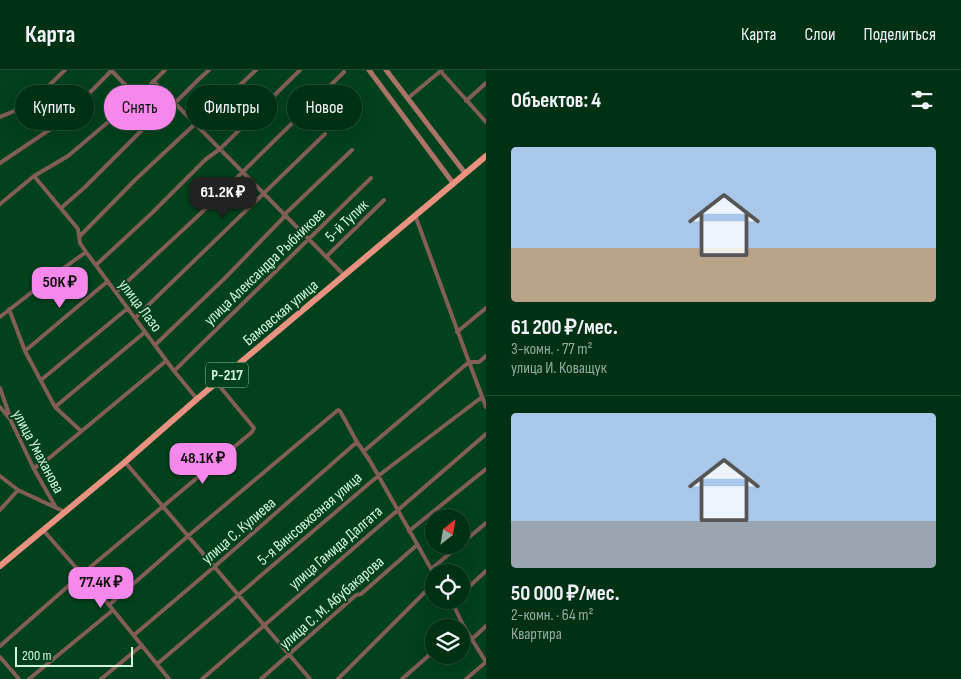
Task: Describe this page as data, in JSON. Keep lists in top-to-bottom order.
{
  "streets": {
    "highway": ["Бамовская улица", "Р-217"],
    "street": [
      "5-й Тупик",
      "улица Александра Рыбникова",
      "улица Лазо",
      "улица Умаханова",
      "5-я Винсовхозная улица",
      "улица С. Кулиева",
      "улица Гамида Далгата",
      "улица С. М. Абубакарова"
    ]
  },
  "crossings": [
    ["улица Александра Рыбникова", "улица Лазо"],
    ["улица Лазо", "Бамовская улица"]
  ],
  "scale_bar": "200 m",
  "north": "top right",
  "page": {
    "header": "Карта",
    "nav": ["Карта", "Слои", "Поделиться"],
    "heading": "Объектов: 4",
    "chip": [
      "Купить",
      "Снять",
      "Фильтры",
      "Новое"
    ],
    "list": [
      {
        "name": "61 200 ₽/мес.",
        "note": "3-комн. · 77 m² · улица И. Коващук"
      },
      {
        "name": "50 000 ₽/мес.",
        "note": "2-комн. · 64 m² · Квартира"
      }
    ],
    "price": [
      "61.2K ₽",
      "50K ₽",
      "48.1K ₽",
      "77.4K ₽"
    ],
    "scale": "200 m"
  }
}
